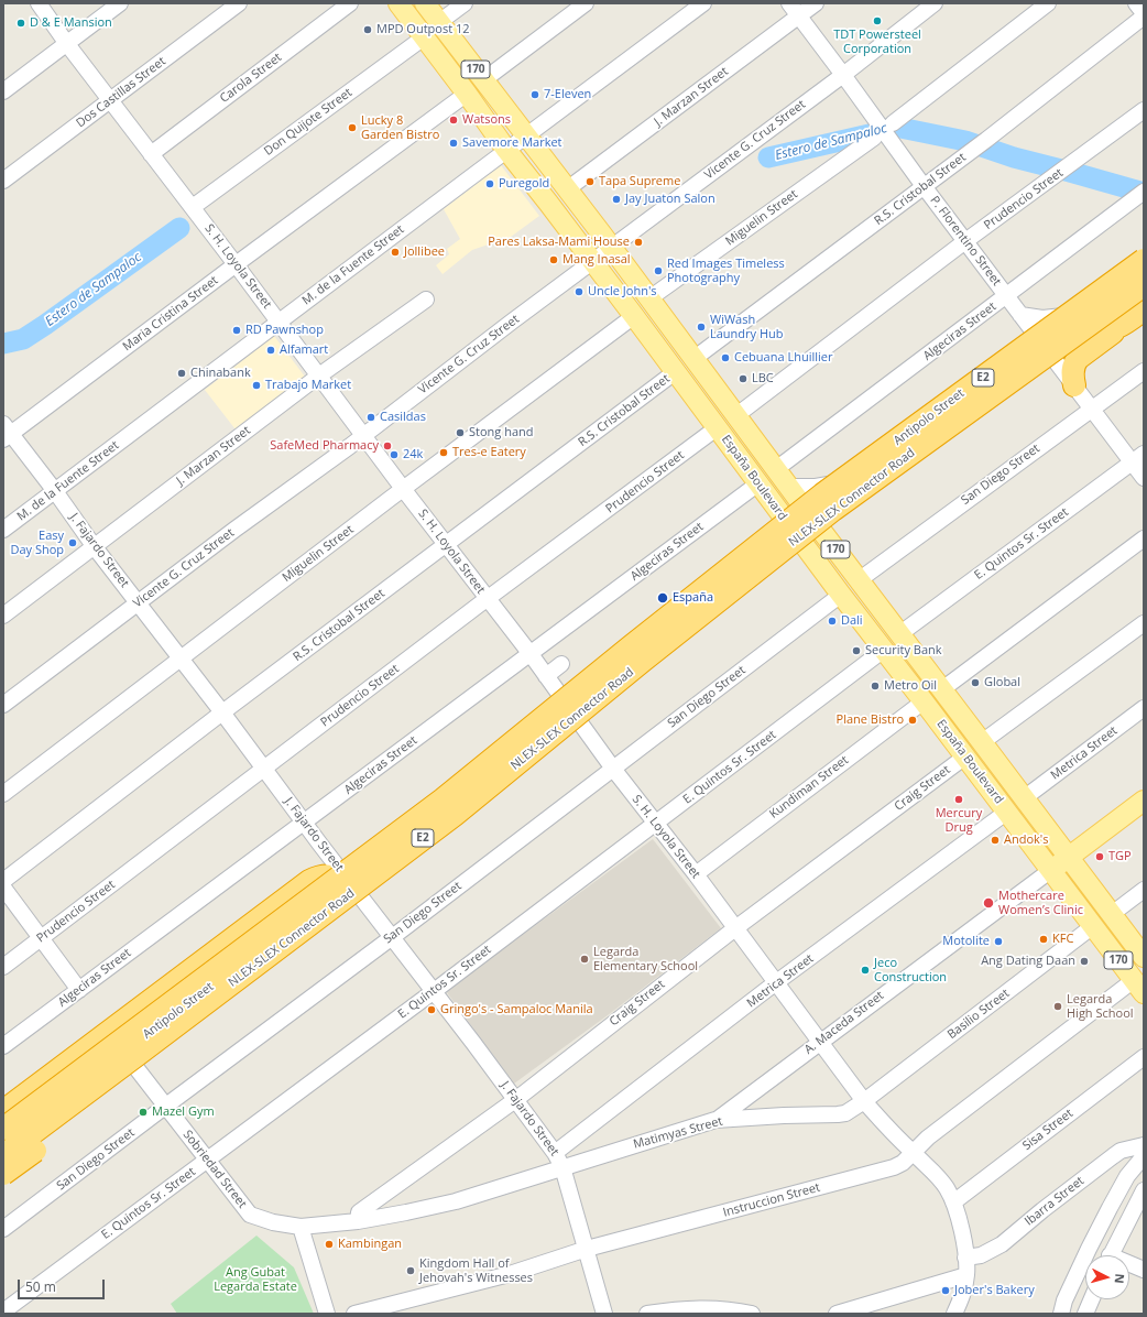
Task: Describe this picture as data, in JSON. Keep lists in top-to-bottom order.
{
  "streets": {
    "highway": ["E2", "NLEX-SLEX Connector Road"],
    "main road": ["170", "España Boulevard", "A. Maceda Street"],
    "street": [
      "Carola Street",
      "Dos Castillas Street",
      "J. Marzan Street",
      "Don Quijote Street",
      "Vicente G. Cruz Street",
      "R.S. Cristobal Street",
      "Prudencio Street",
      "Miguelin Street",
      "P. Florentino Street",
      "M. de la Fuente Street",
      "S. H. Loyola Street",
      "Maria Cristina Street",
      "Algeciras Street",
      "Antipolo Street",
      "San Diego Street",
      "E. Quintos Sr. Street",
      "J. Fajardo Street",
      "Metrica Street",
      "Kundiman Street",
      "Craig Street",
      "Basilio Street",
      "Sisa Street",
      "Matimyas Street",
      "Sobriedad Street",
      "Instruccion Street",
      "Ibarra Street"
    ]
  },
  "crossings": [
    ["Carola Street", "S. H. Loyola Street"],
    ["Dos Castillas Street", "S. H. Loyola Street"],
    ["J. Marzan Street", "P. Florentino Street"],
    ["J. Marzan Street", "S. H. Loyola Street"],
    ["J. Marzan Street", "España Boulevard"],
    ["J. Marzan Street", "J. Fajardo Street"],
    ["Don Quijote Street", "S. H. Loyola Street"],
    ["Don Quijote Street", "España Boulevard"],
    ["Vicente G. Cruz Street", "P. Florentino Street"],
    ["Vicente G. Cruz Street", "S. H. Loyola Street"],
    ["Vicente G. Cruz Street", "España Boulevard"],
    ["Vicente G. Cruz Street", "J. Fajardo Street"],
    ["R.S. Cristobal Street", "P. Florentino Street"],
    ["R.S. Cristobal Street", "S. H. Loyola Street"],
    ["R.S. Cristobal Street", "España Boulevard"],
    ["R.S. Cristobal Street", "J. Fajardo Street"],
    ["Prudencio Street", "P. Florentino Street"],
    ["Prudencio Street", "S. H. Loyola Street"],
    ["Prudencio Street", "España Boulevard"],
    ["Prudencio Street", "J. Fajardo Street"],
    ["Miguelin Street", "S. H. Loyola Street"],
    ["Miguelin Street", "España Boulevard"],
    ["Miguelin Street", "J. Fajardo Street"],
    ["P. Florentino Street", "Algeciras Street"],
    ["P. Florentino Street", "Antipolo Street"],
    ["P. Florentino Street", "San Diego Street"],
    ["P. Florentino Street", "E. Quintos Sr. Street"],
    ["M. de la Fuente Street", "S. H. Loyola Street"],
    ["M. de la Fuente Street", "España Boulevard"],
    ["M. de la Fuente Street", "J. Fajardo Street"],
    ["S. H. Loyola Street", "Maria Cristina Street"],
    ["S. H. Loyola Street", "Algeciras Street"],
    ["S. H. Loyola Street", "Antipolo Street"],
    ["S. H. Loyola Street", "San Diego Street"],
    ["S. H. Loyola Street", "E. Quintos Sr. Street"],
    ["S. H. Loyola Street", "Metrica Street"],
    ["S. H. Loyola Street", "Kundiman Street"],
    ["S. H. Loyola Street", "Craig Street"],
    ["S. H. Loyola Street", "Basilio Street"],
    ["S. H. Loyola Street", "A. Maceda Street"],
    ["S. H. Loyola Street", "Matimyas Street"],
    ["Maria Cristina Street", "España Boulevard"],
    ["Maria Cristina Street", "J. Fajardo Street"],
    ["Algeciras Street", "España Boulevard"],
    ["Algeciras Street", "J. Fajardo Street"],
    ["Antipolo Street", "España Boulevard"],
    ["Antipolo Street", "J. Fajardo Street"],
    ["Antipolo Street", "Sobriedad Street"],
    ["San Diego Street", "España Boulevard"],
    ["San Diego Street", "J. Fajardo Street"],
    ["San Diego Street", "Sobriedad Street"],
    ["España Boulevard", "E. Quintos Sr. Street"],
    ["España Boulevard", "Metrica Street"],
    ["España Boulevard", "Kundiman Street"],
    ["España Boulevard", "Craig Street"],
    ["España Boulevard", "Basilio Street"],
    ["España Boulevard", "A. Maceda Street"],
    ["España Boulevard", "Instruccion Street"],
    ["E. Quintos Sr. Street", "J. Fajardo Street"],
    ["E. Quintos Sr. Street", "Sobriedad Street"],
    ["J. Fajardo Street", "Metrica Street"],
    ["J. Fajardo Street", "Craig Street"],
    ["J. Fajardo Street", "Matimyas Street"],
    ["J. Fajardo Street", "Instruccion Street"],
    ["Metrica Street", "Matimyas Street"],
    ["Craig Street", "Matimyas Street"],
    ["Basilio Street", "Matimyas Street"],
    ["A. Maceda Street", "Matimyas Street"],
    ["Matimyas Street", "Sobriedad Street"]
  ],
  "water": ["Estero de Sampaloc"],
  "parks": ["Ang Gubat Legarda Estate"],
  "places": [
    "TDT Powersteel Corporation",
    "D & E Mansion",
    "MPD Outpost 12",
    "7-Eleven",
    "Watsons",
    "Lucky 8 Garden Bistro",
    "Savemore Market",
    "Tapa Supreme",
    "Puregold",
    "Jay Juaton Salon",
    "Pares Laksa-Mami House",
    "Jollibee",
    "Mang Inasal",
    "Red Images Timeless Photography",
    "Uncle John's",
    "WiWash Laundry Hub",
    "RD Pawnshop",
    "Alfamart",
    "Cebuana Lhuillier",
    "Chinabank",
    "LBC",
    "Trabajo Market",
    "Casildas",
    "Stong hand",
    "SafeMed Pharmacy",
    "Tres-e Eatery",
    "24k",
    "Easy Day Shop",
    "España",
    "Dali",
    "Security Bank",
    "Global",
    "Metro Oil",
    "Plane Bistro",
    "Mercury Drug",
    "Andok's",
    "TGP",
    "Mothercare Women’s Clinic",
    "KFC",
    "Motolite",
    "Legarda Elementary School",
    "Ang Dating Daan",
    "Jeco Construction",
    "Legarda High School",
    "Gringo's - Sampaloc Manila",
    "Mazel Gym",
    "Kambingan",
    "Kingdom Hall of Jehovah's Witnesses",
    "Jober's Bakery"
  ],
  "scale_bar": "50 m",
  "north": "right"
}
